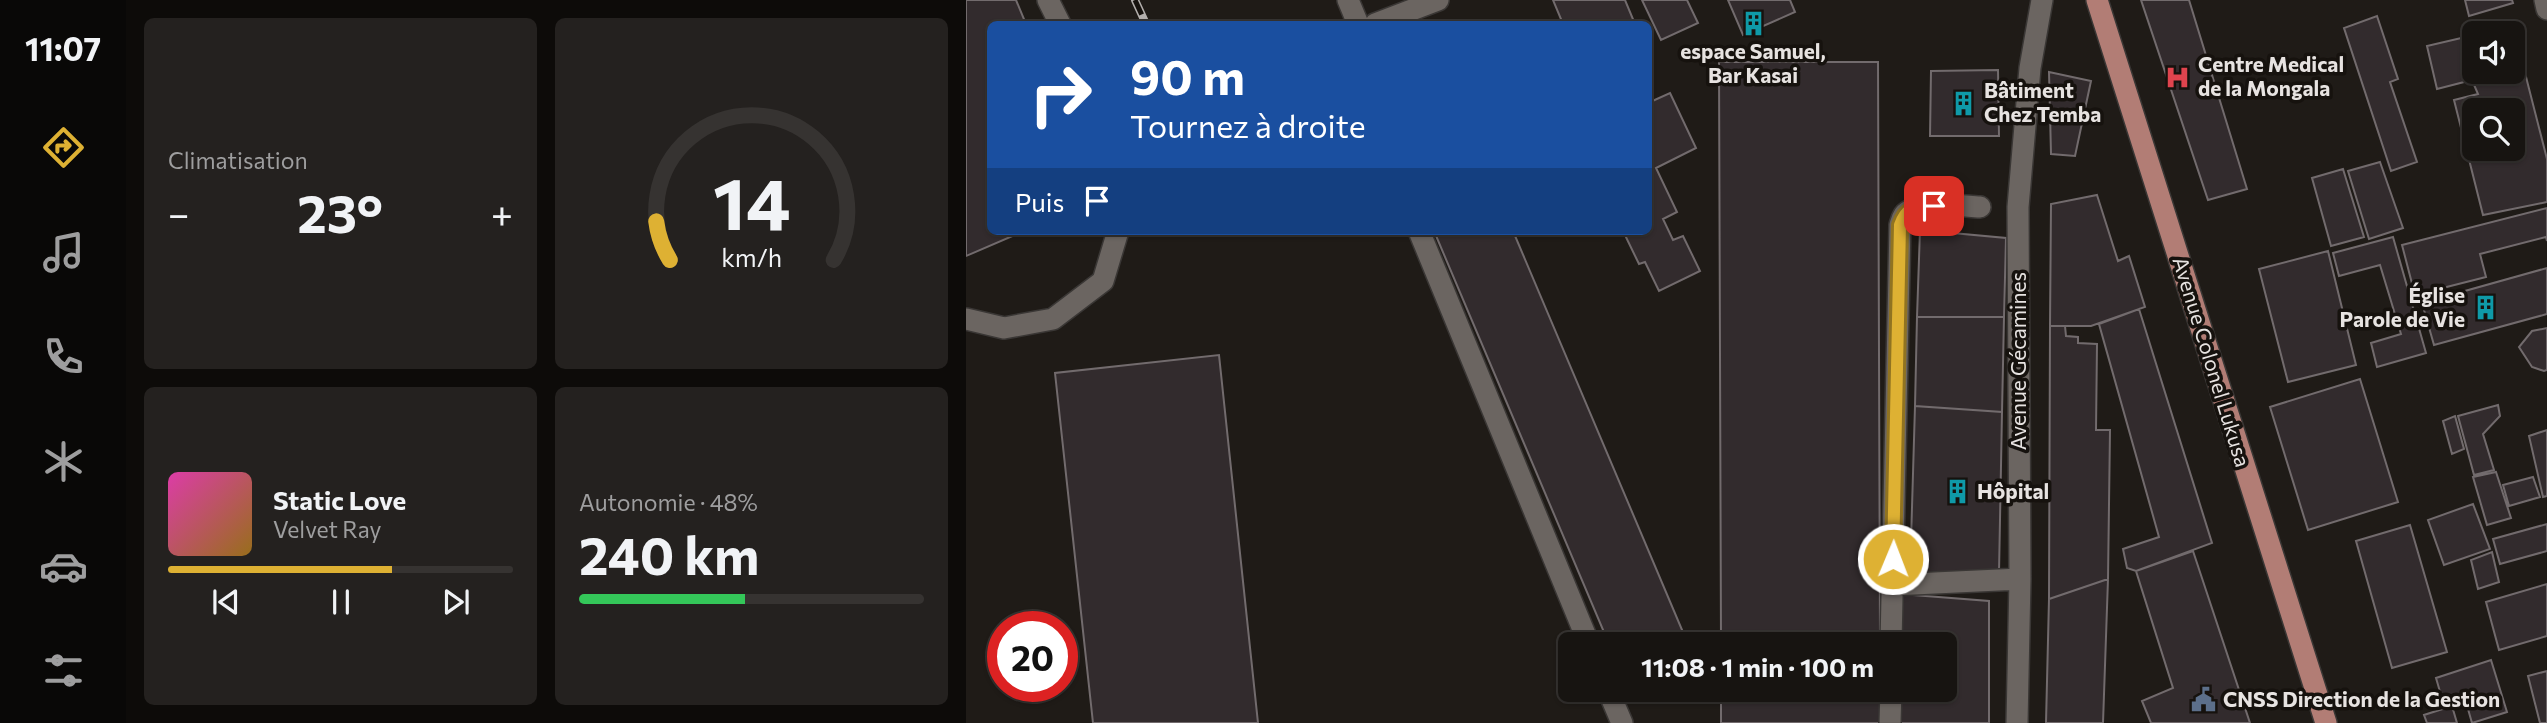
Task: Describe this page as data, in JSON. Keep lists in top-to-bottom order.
{
  "streets": {
    "main road": ["Avenue Colonel Lukusa"],
    "street": ["Avenue Gécamines"]
  },
  "places": {
    "building": [
      "espace Samuel, Bar Kasai",
      "Bâtiment Chez Temba",
      "Église Parole de Vie",
      "Hôpital"
    ],
    "hospital": ["Centre Medical de la Mongala"],
    "public building": ["CNSS Direction de la Gestion"]
  },
  "page": {
    "tabs": "11:07",
    "tile": [
      "Climatisation",
      ["Autonomie · 48%", "240 km"]
    ],
    "turn": ["90 m", "Tournez à droite"],
    "then": "Puis",
    "heat": ["−", "23°", "+"],
    "song": ["Static Love", "Velvet Ray"],
    "limit": "20",
    "trip": "11:08 · 1 min · 100 m",
    "gauge": ["14", "km/h"]
  }
}
